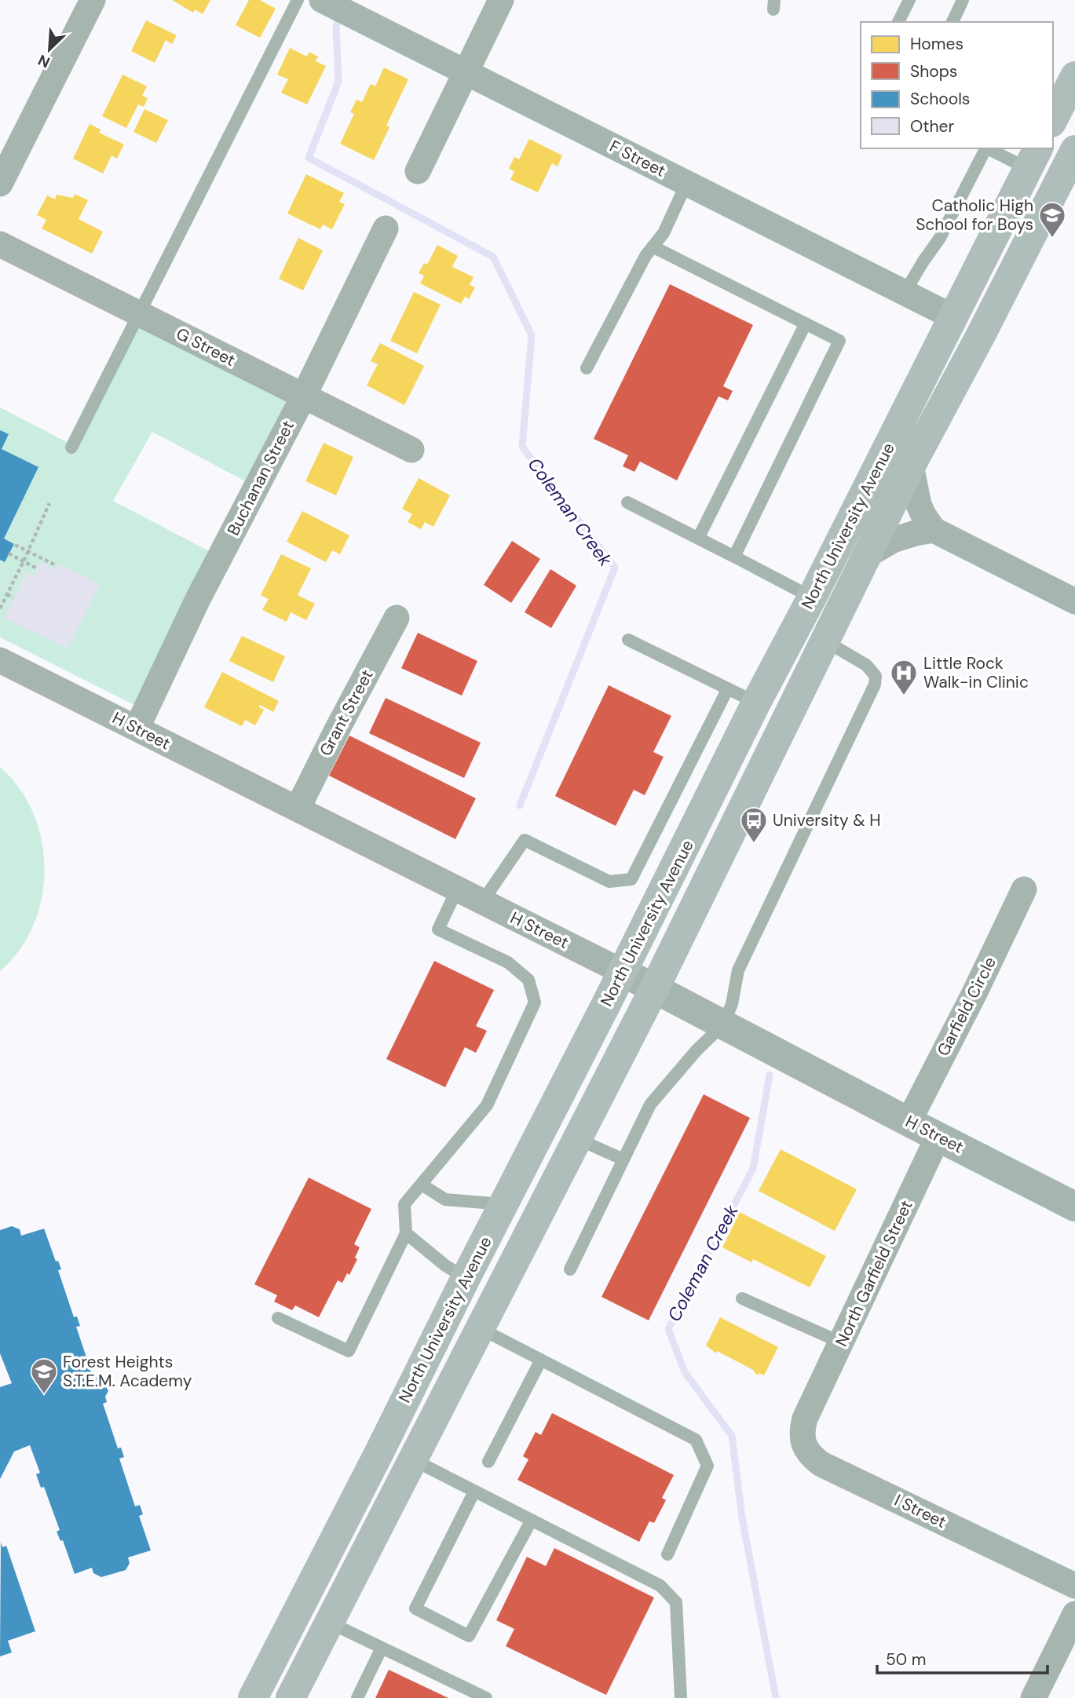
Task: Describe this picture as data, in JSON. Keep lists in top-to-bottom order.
{
  "streets": {
    "main road": ["North University Avenue"],
    "street": [
      "F Street",
      "G Street",
      "Buchanan Street",
      "Grant Street",
      "H Street",
      "Garfield Circle",
      "North Garfield Street",
      "I Street"
    ]
  },
  "crossings": [
    ["F Street", "North University Avenue"],
    ["G Street", "Buchanan Street"],
    ["Buchanan Street", "H Street"],
    ["North University Avenue", "H Street"],
    ["Grant Street", "H Street"],
    ["H Street", "Garfield Circle"],
    ["H Street", "North Garfield Street"],
    ["North Garfield Street", "I Street"]
  ],
  "water": ["Coleman Creek"],
  "places": {
    "school or university": ["Catholic High School for Boys", "Forest Heights S.T.E.M. Academy"],
    "hospital": ["Little Rock Walk-in Clinic"],
    "bus stop": ["University & H"]
  },
  "legend": [
    "Homes",
    "Shops",
    "Schools",
    "Other"
  ],
  "scale_bar": "50 m",
  "north": "bottom left"
}
